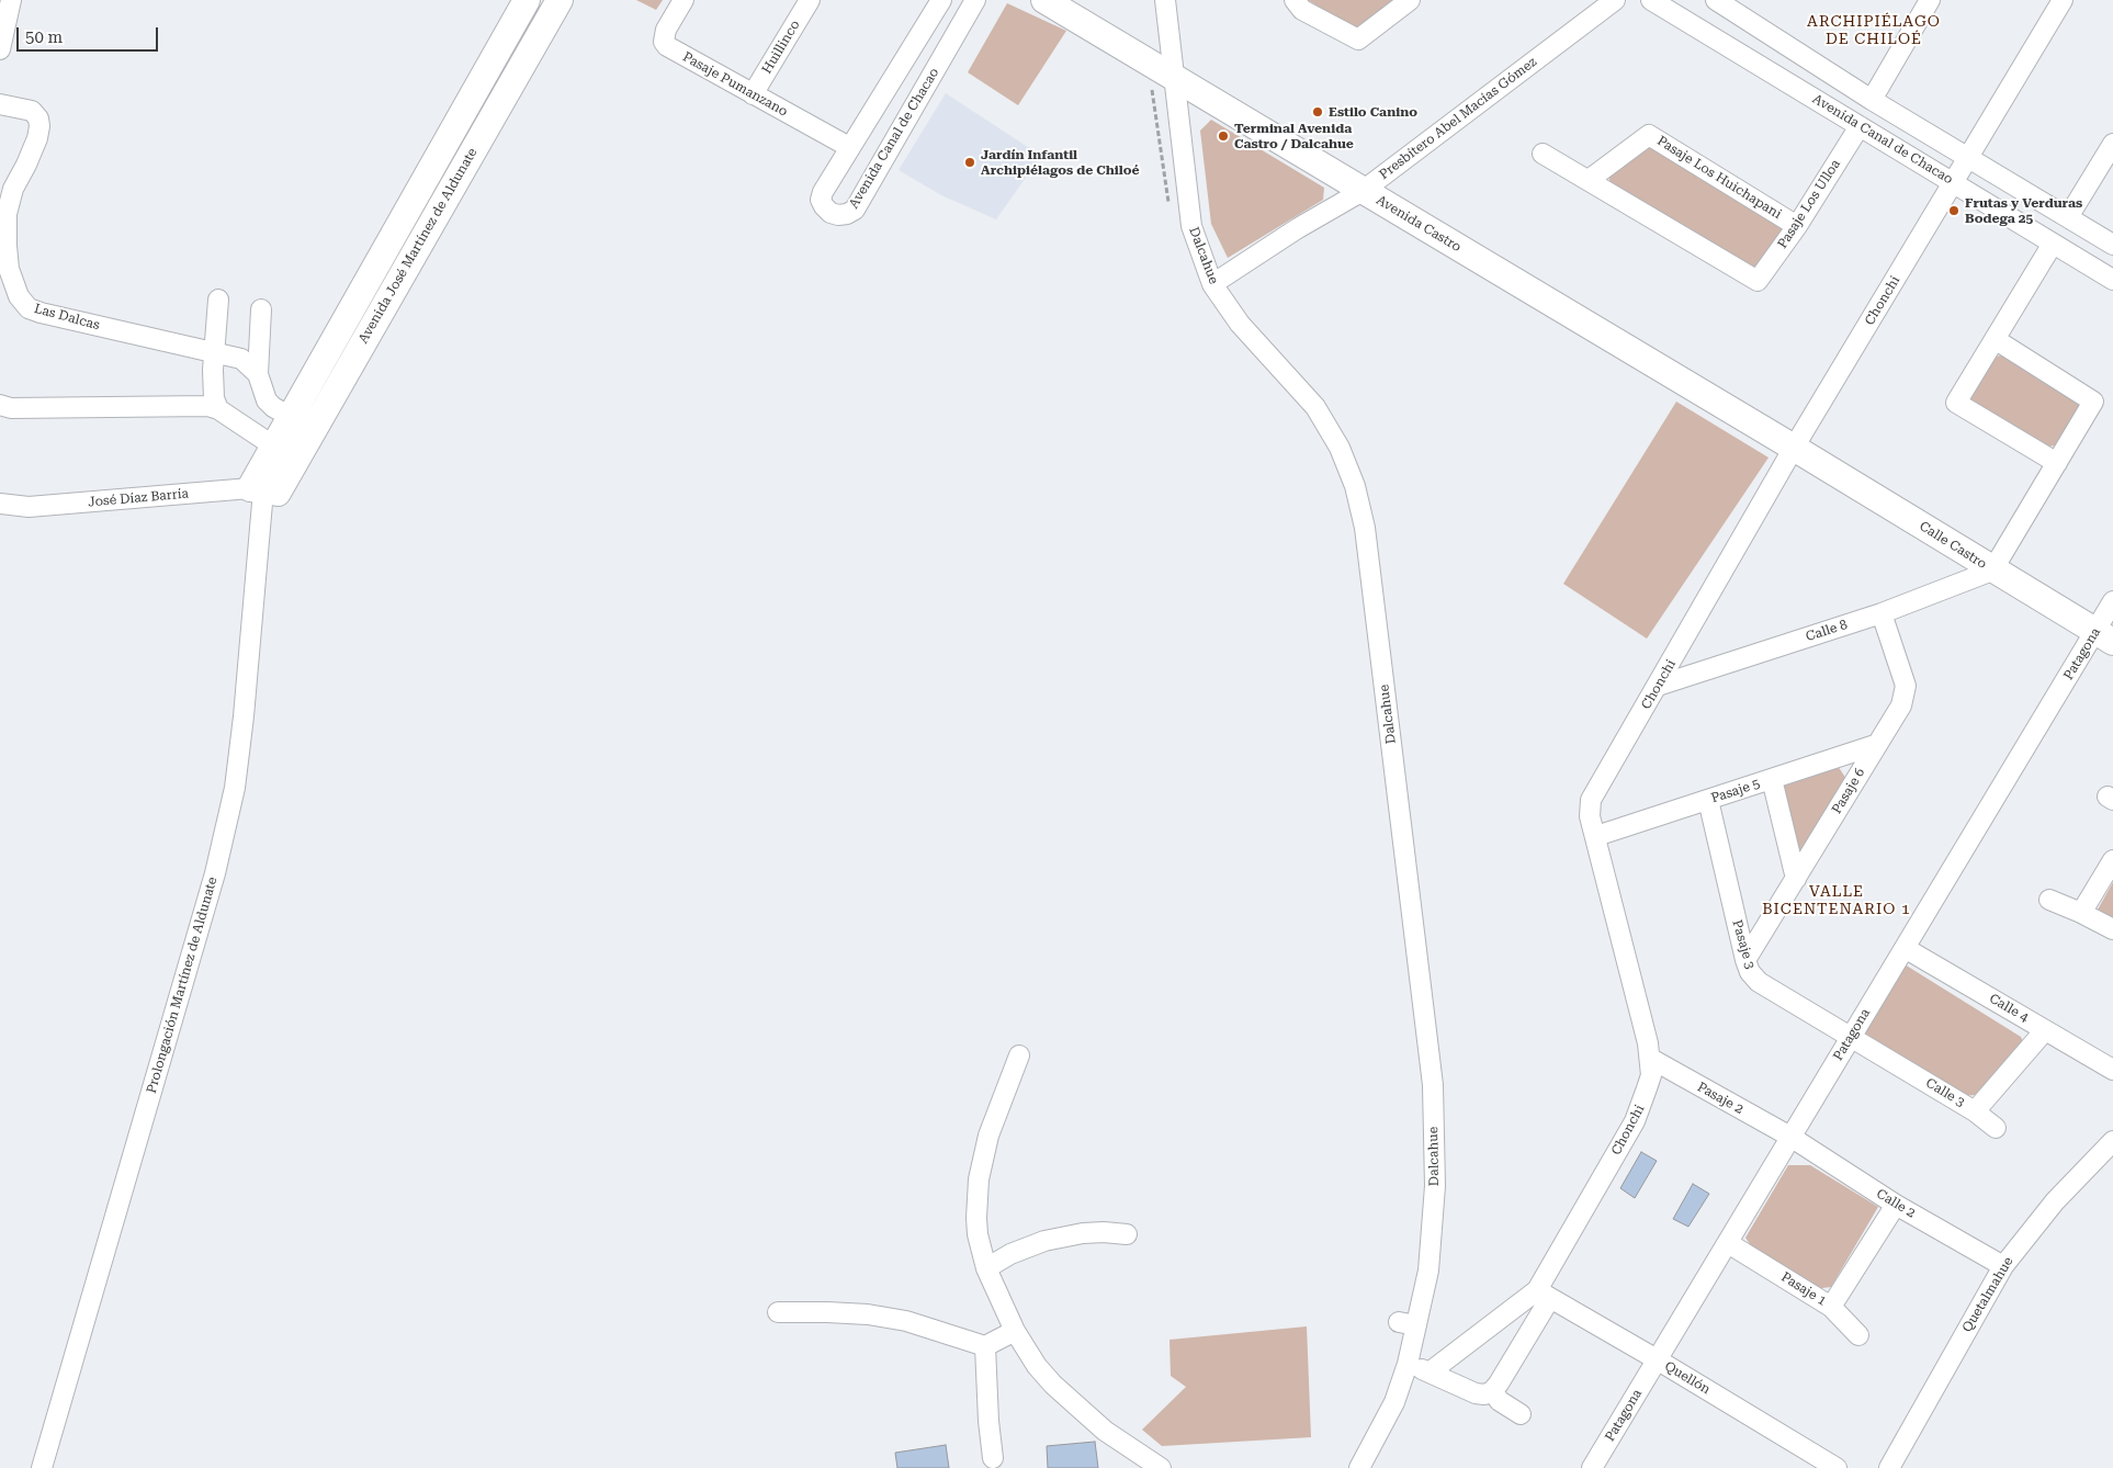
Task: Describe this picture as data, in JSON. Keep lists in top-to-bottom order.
{
  "streets": {
    "street": [
      "Huillinco",
      "Pasaje Pumanzano",
      "Presbítero Abel Macías Gómez",
      "Avenida Canal de Chacao",
      "Pasaje Los Huichapani",
      "Pasaje Los Ulloa",
      "Avenida Castro",
      "Avenida José Martínez de Aldunate",
      "Dalcahue",
      "Chonchi",
      "Las Dalcas",
      "José Díaz Barría",
      "Calle Castro",
      "Calle 8",
      "Patagona",
      "Pasaje 5",
      "Pasaje 6",
      "Pasaje 3",
      "Prolongación Martínez de Aldunate",
      "Calle 4",
      "Calle 3",
      "Pasaje 2",
      "Calle 2",
      "Pasaje 1",
      "Quetalmahue",
      "Quellón"
    ]
  },
  "crossings": [
    ["Huillinco", "Pasaje Pumanzano"],
    ["Pasaje Pumanzano", "Avenida Canal de Chacao"],
    ["Presbítero Abel Macías Gómez", "Avenida Castro"],
    ["Presbítero Abel Macías Gómez", "Dalcahue"],
    ["Avenida Canal de Chacao", "Pasaje Los Ulloa"],
    ["Avenida Canal de Chacao", "Chonchi"],
    ["Pasaje Los Huichapani", "Pasaje Los Ulloa"],
    ["Avenida Castro", "Dalcahue"],
    ["Avenida Castro", "Chonchi"],
    ["Avenida Castro", "Calle Castro"],
    ["Avenida José Martínez de Aldunate", "José Díaz Barría"],
    ["Avenida José Martínez de Aldunate", "Prolongación Martínez de Aldunate"],
    ["Chonchi", "Calle Castro"],
    ["Chonchi", "Calle 8"],
    ["Chonchi", "Pasaje 5"],
    ["Chonchi", "Pasaje 2"],
    ["Chonchi", "Quellón"],
    ["José Díaz Barría", "Prolongación Martínez de Aldunate"],
    ["Calle Castro", "Calle 8"],
    ["Calle Castro", "Patagona"],
    ["Calle 8", "Pasaje 6"],
    ["Patagona", "Pasaje 3"],
    ["Patagona", "Calle 4"],
    ["Patagona", "Calle 3"],
    ["Patagona", "Pasaje 2"],
    ["Patagona", "Calle 2"],
    ["Patagona", "Pasaje 1"],
    ["Patagona", "Quellón"],
    ["Pasaje 5", "Pasaje 6"],
    ["Pasaje 5", "Pasaje 3"],
    ["Pasaje 6", "Pasaje 3"],
    ["Pasaje 3", "Calle 3"],
    ["Calle 4", "Calle 3"],
    ["Pasaje 2", "Calle 2"],
    ["Calle 2", "Pasaje 1"],
    ["Calle 2", "Quetalmahue"]
  ],
  "districts": ["ARCHIPIÉLAGO DE CHILOÉ", "VALLE BICENTENARIO 1"],
  "places": [
    "Estilo Canino",
    "Terminal Avenida Castro / Dalcahue",
    "Jardín Infantil Archipiélagos de Chiloé",
    "Frutas y Verduras Bodega 25"
  ],
  "scale_bar": "50 m"
}
